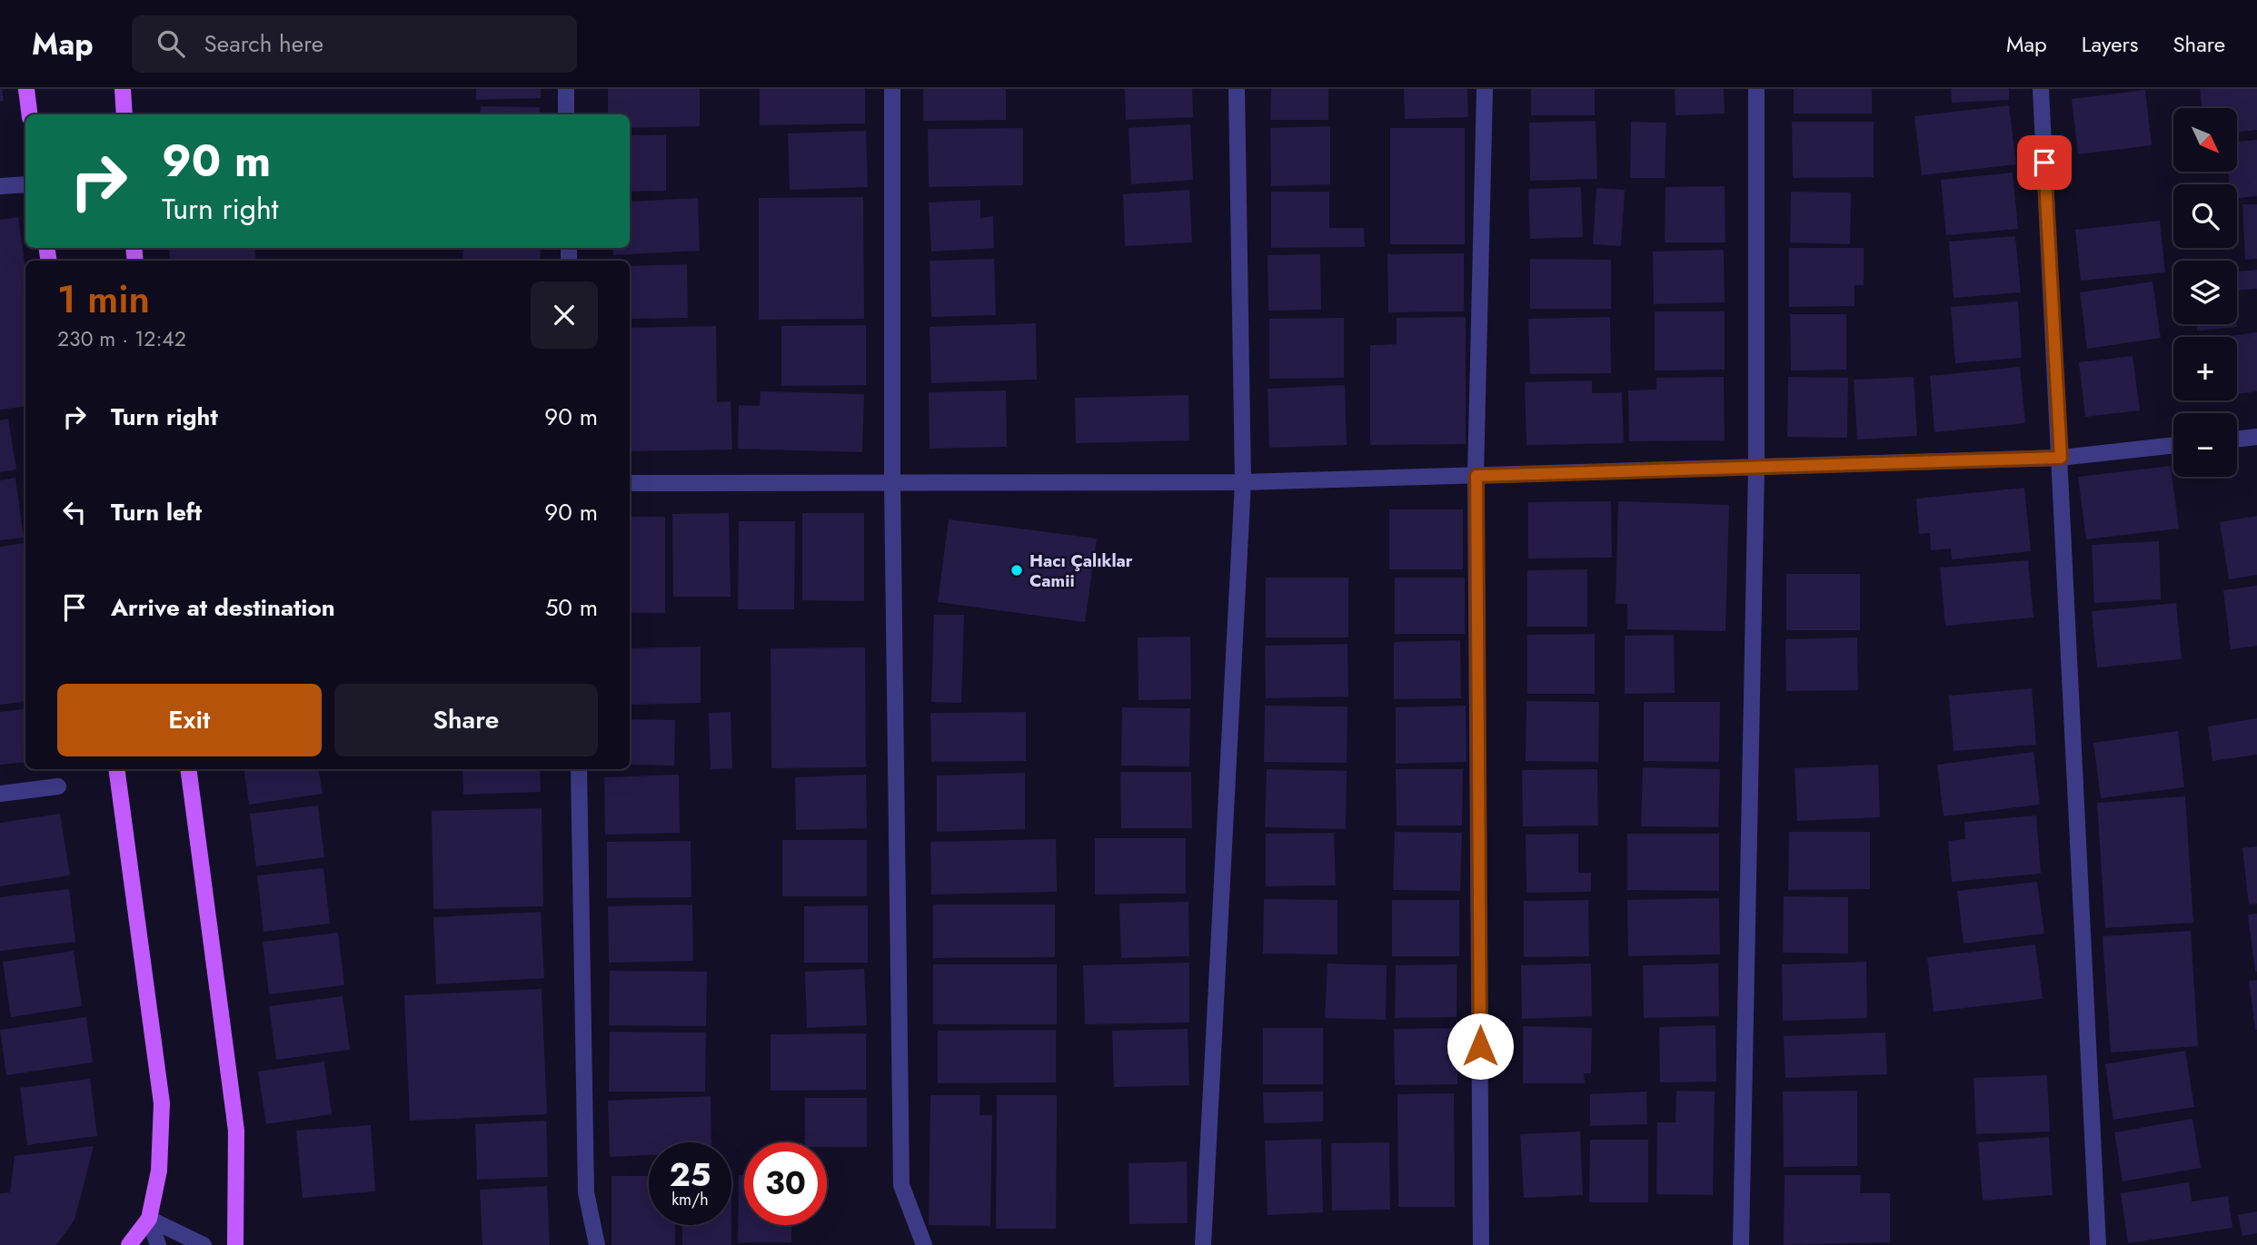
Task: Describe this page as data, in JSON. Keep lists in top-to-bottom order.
{
  "places": ["Hacı Çalıklar Camii"],
  "north": "bottom right",
  "page": {
    "header": "Map",
    "search": "Search here",
    "nav": ["Map", "Layers", "Share"],
    "map_buttons": ["+", "−"],
    "turn": ["90 m", "Turn right"],
    "heading": ["1 min", "230 m · 12:42"],
    "list": [
      {
        "name": "Turn right",
        "value": "90 m"
      },
      {
        "name": "Turn left",
        "value": "90 m"
      },
      {
        "name": "Arrive at destination",
        "value": "50 m"
      }
    ],
    "buttons": ["Exit", "Share"],
    "speed": "25 km/h",
    "limit": "30"
  }
}
